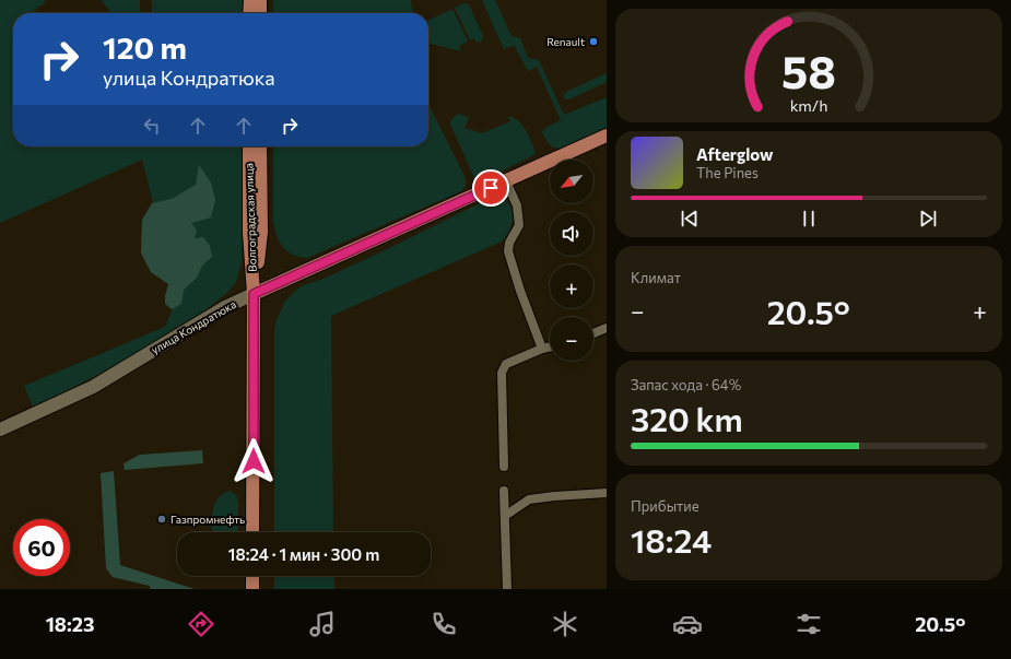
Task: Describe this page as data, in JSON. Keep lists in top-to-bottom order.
{
  "streets": {
    "main road": ["Волгоградская улица", "улица Кондратюка"]
  },
  "crossings": [
    ["Волгоградская улица", "улица Кондратюка"]
  ],
  "places": ["Renault", "Газпромнефть"],
  "north": "bottom left",
  "page": {
    "turn": ["120 m", "улица Кондратюка"],
    "song": ["Afterglow", "The Pines"],
    "map_buttons": ["+", "−"],
    "tile": [
      "Климат",
      ["Запас хода · 64%", "320 km"],
      ["Прибытие", "18:24"]
    ],
    "heat": ["−", "20.5°", "+"],
    "limit": "60",
    "trip": "18:24 · 1 мин · 300 m",
    "tabs": ["18:23", "20.5°"],
    "gauge": ["58", "km/h"]
  }
}
